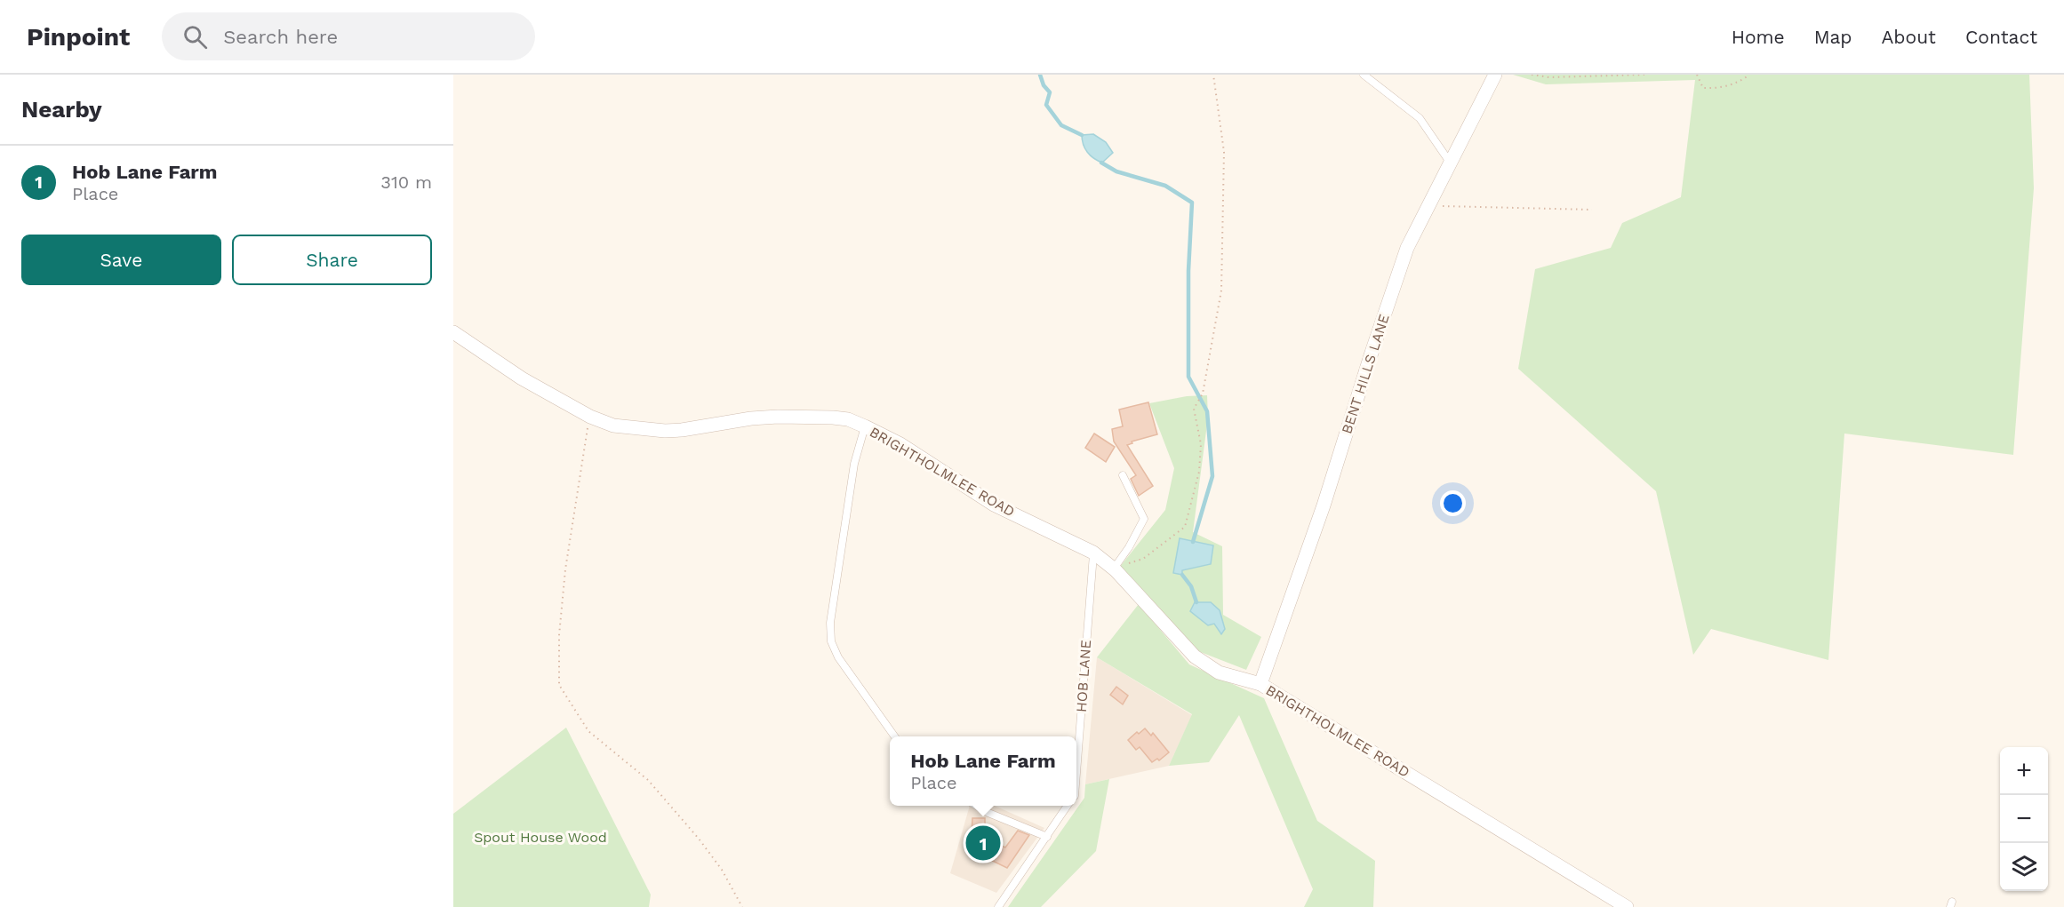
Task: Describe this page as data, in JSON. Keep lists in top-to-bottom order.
{
  "streets": {
    "street": ["BENT HILLS LANE", "BRIGHTHOLMLEE ROAD"],
    "lane": ["HOB LANE"]
  },
  "crossings": [
    ["BENT HILLS LANE", "BRIGHTHOLMLEE ROAD"],
    ["BRIGHTHOLMLEE ROAD", "HOB LANE"]
  ],
  "parks": ["Spout House Wood"],
  "page": {
    "header": "Pinpoint",
    "search": "Search here",
    "nav": [
      "Home",
      "Map",
      "About",
      "Contact"
    ],
    "heading": "Nearby",
    "list": [
      {
        "mark": "1",
        "name": "Hob Lane Farm",
        "note": "Place",
        "value": "310 m"
      }
    ],
    "buttons": ["Save", "Share"],
    "popup": ["Hob Lane Farm", "Place"],
    "map_buttons": ["+", "−"],
    "pins": "1"
  }
}
